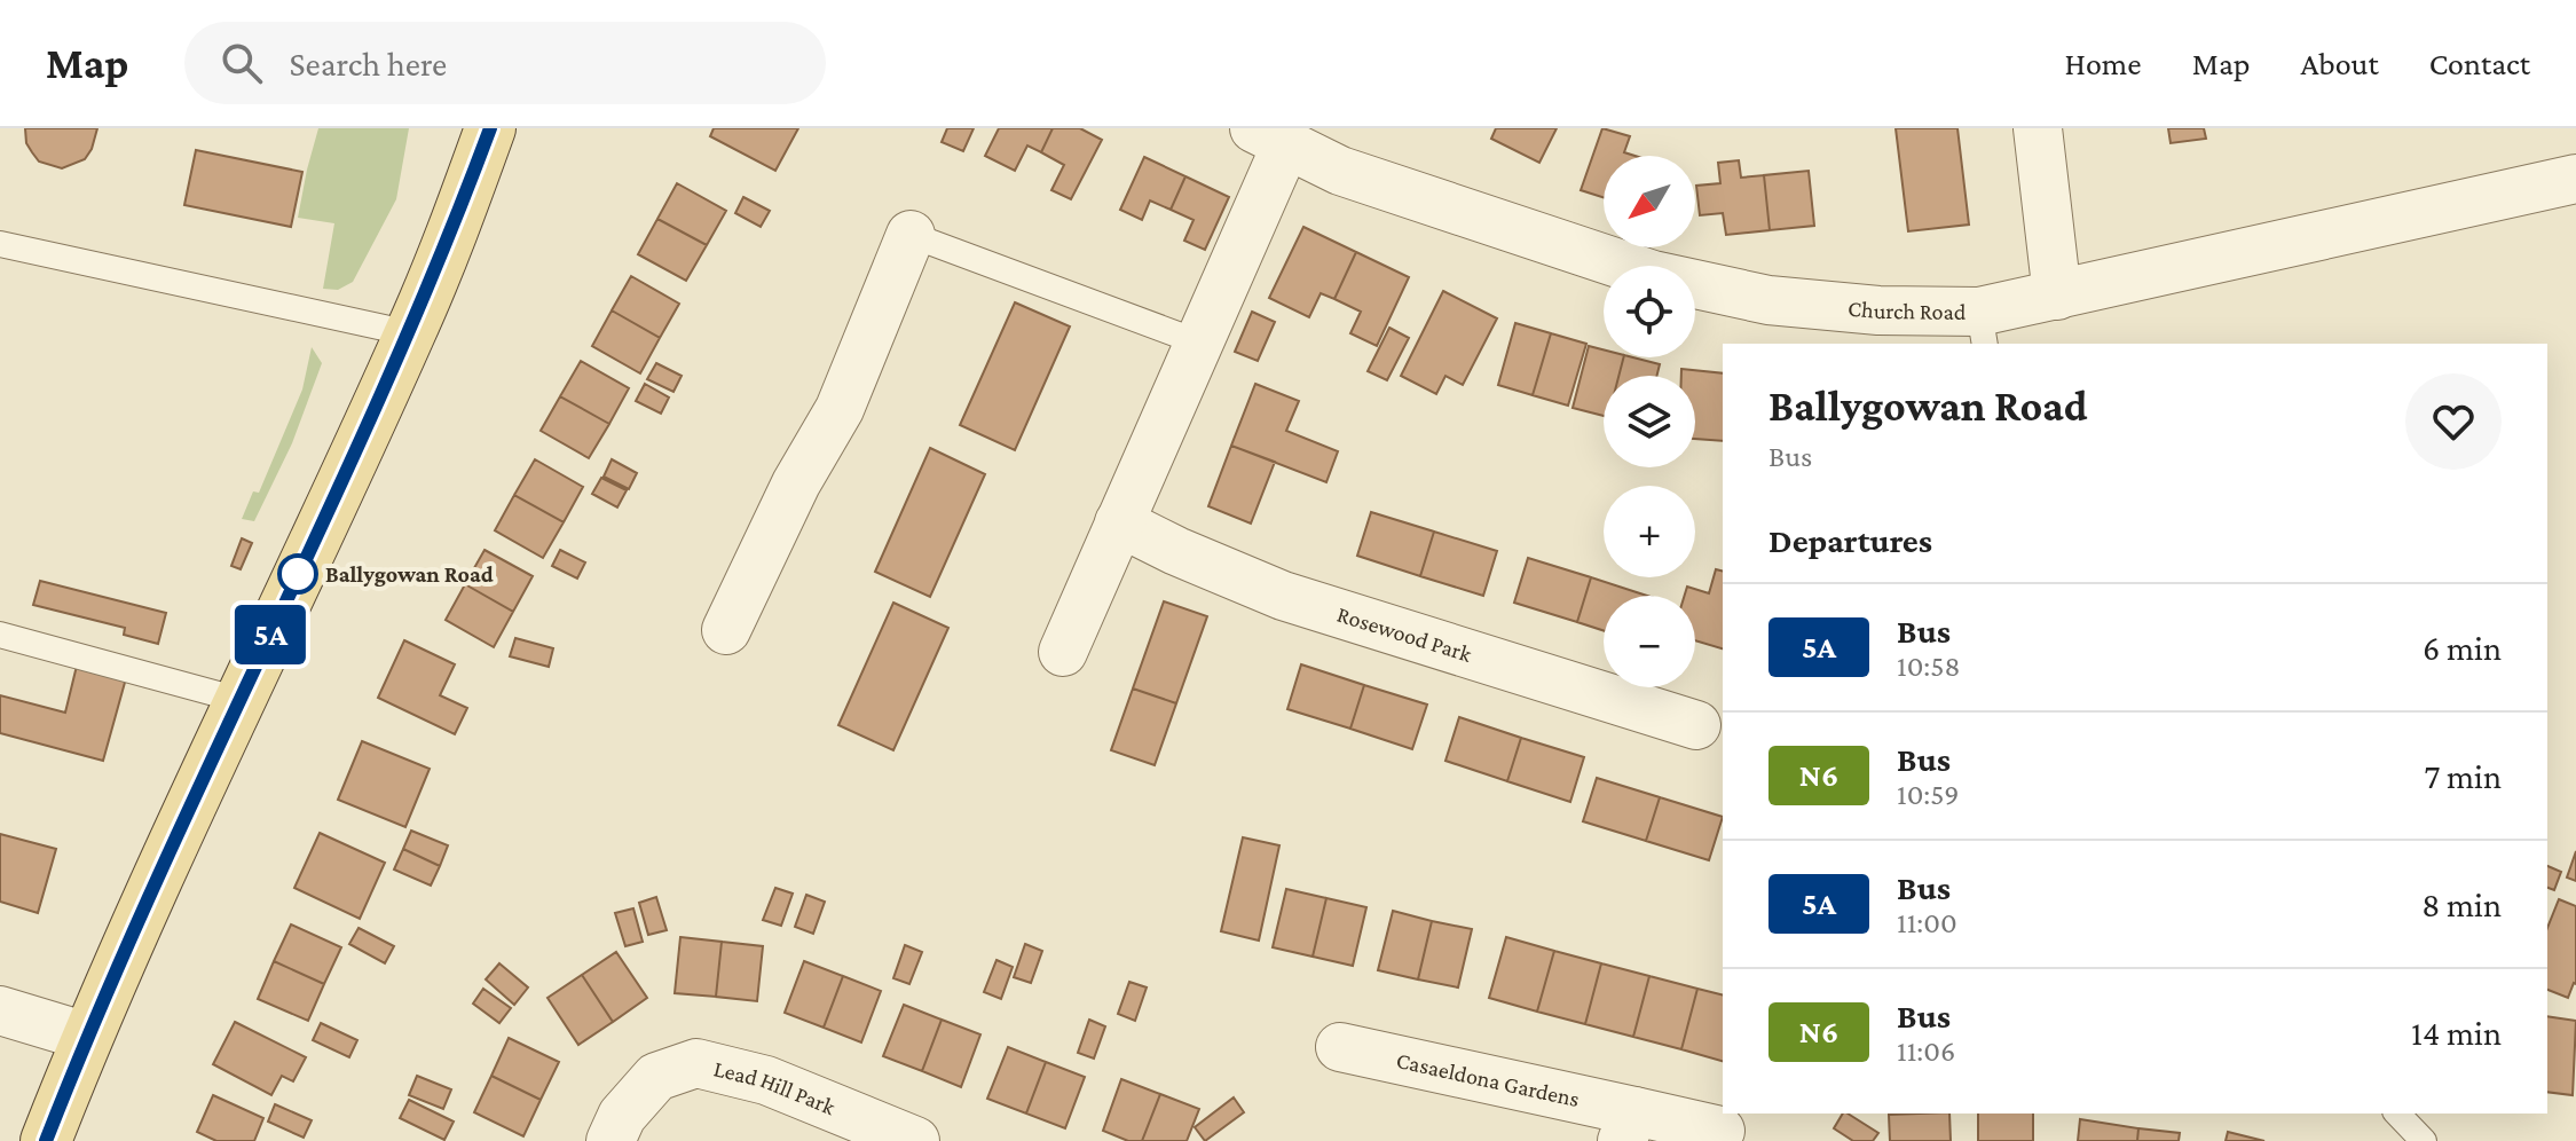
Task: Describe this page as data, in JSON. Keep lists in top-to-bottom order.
{
  "streets": {
    "street": [
      "Church Road",
      "Rosewood Park",
      "Casaeldona Gardens",
      "Lead Hill Park"
    ]
  },
  "places": ["Ballygowan Road"],
  "lines": ["bus line 5A"],
  "north": "bottom left",
  "page": {
    "header": "Map",
    "search": "Search here",
    "nav": [
      "Home",
      "Map",
      "About",
      "Contact"
    ],
    "on_map": "5A",
    "map_buttons": ["+", "−"],
    "heading": [
      ["Ballygowan Road", "Bus"],
      "Departures"
    ],
    "list": [
      {
        "mark": "5A",
        "name": "Bus",
        "note": "10:58",
        "value": "6 min"
      },
      {
        "mark": "N6",
        "name": "Bus",
        "note": "10:59",
        "value": "7 min"
      },
      {
        "mark": "5A",
        "name": "Bus",
        "note": "11:00",
        "value": "8 min"
      },
      {
        "mark": "N6",
        "name": "Bus",
        "note": "11:06",
        "value": "14 min"
      }
    ]
  }
}
